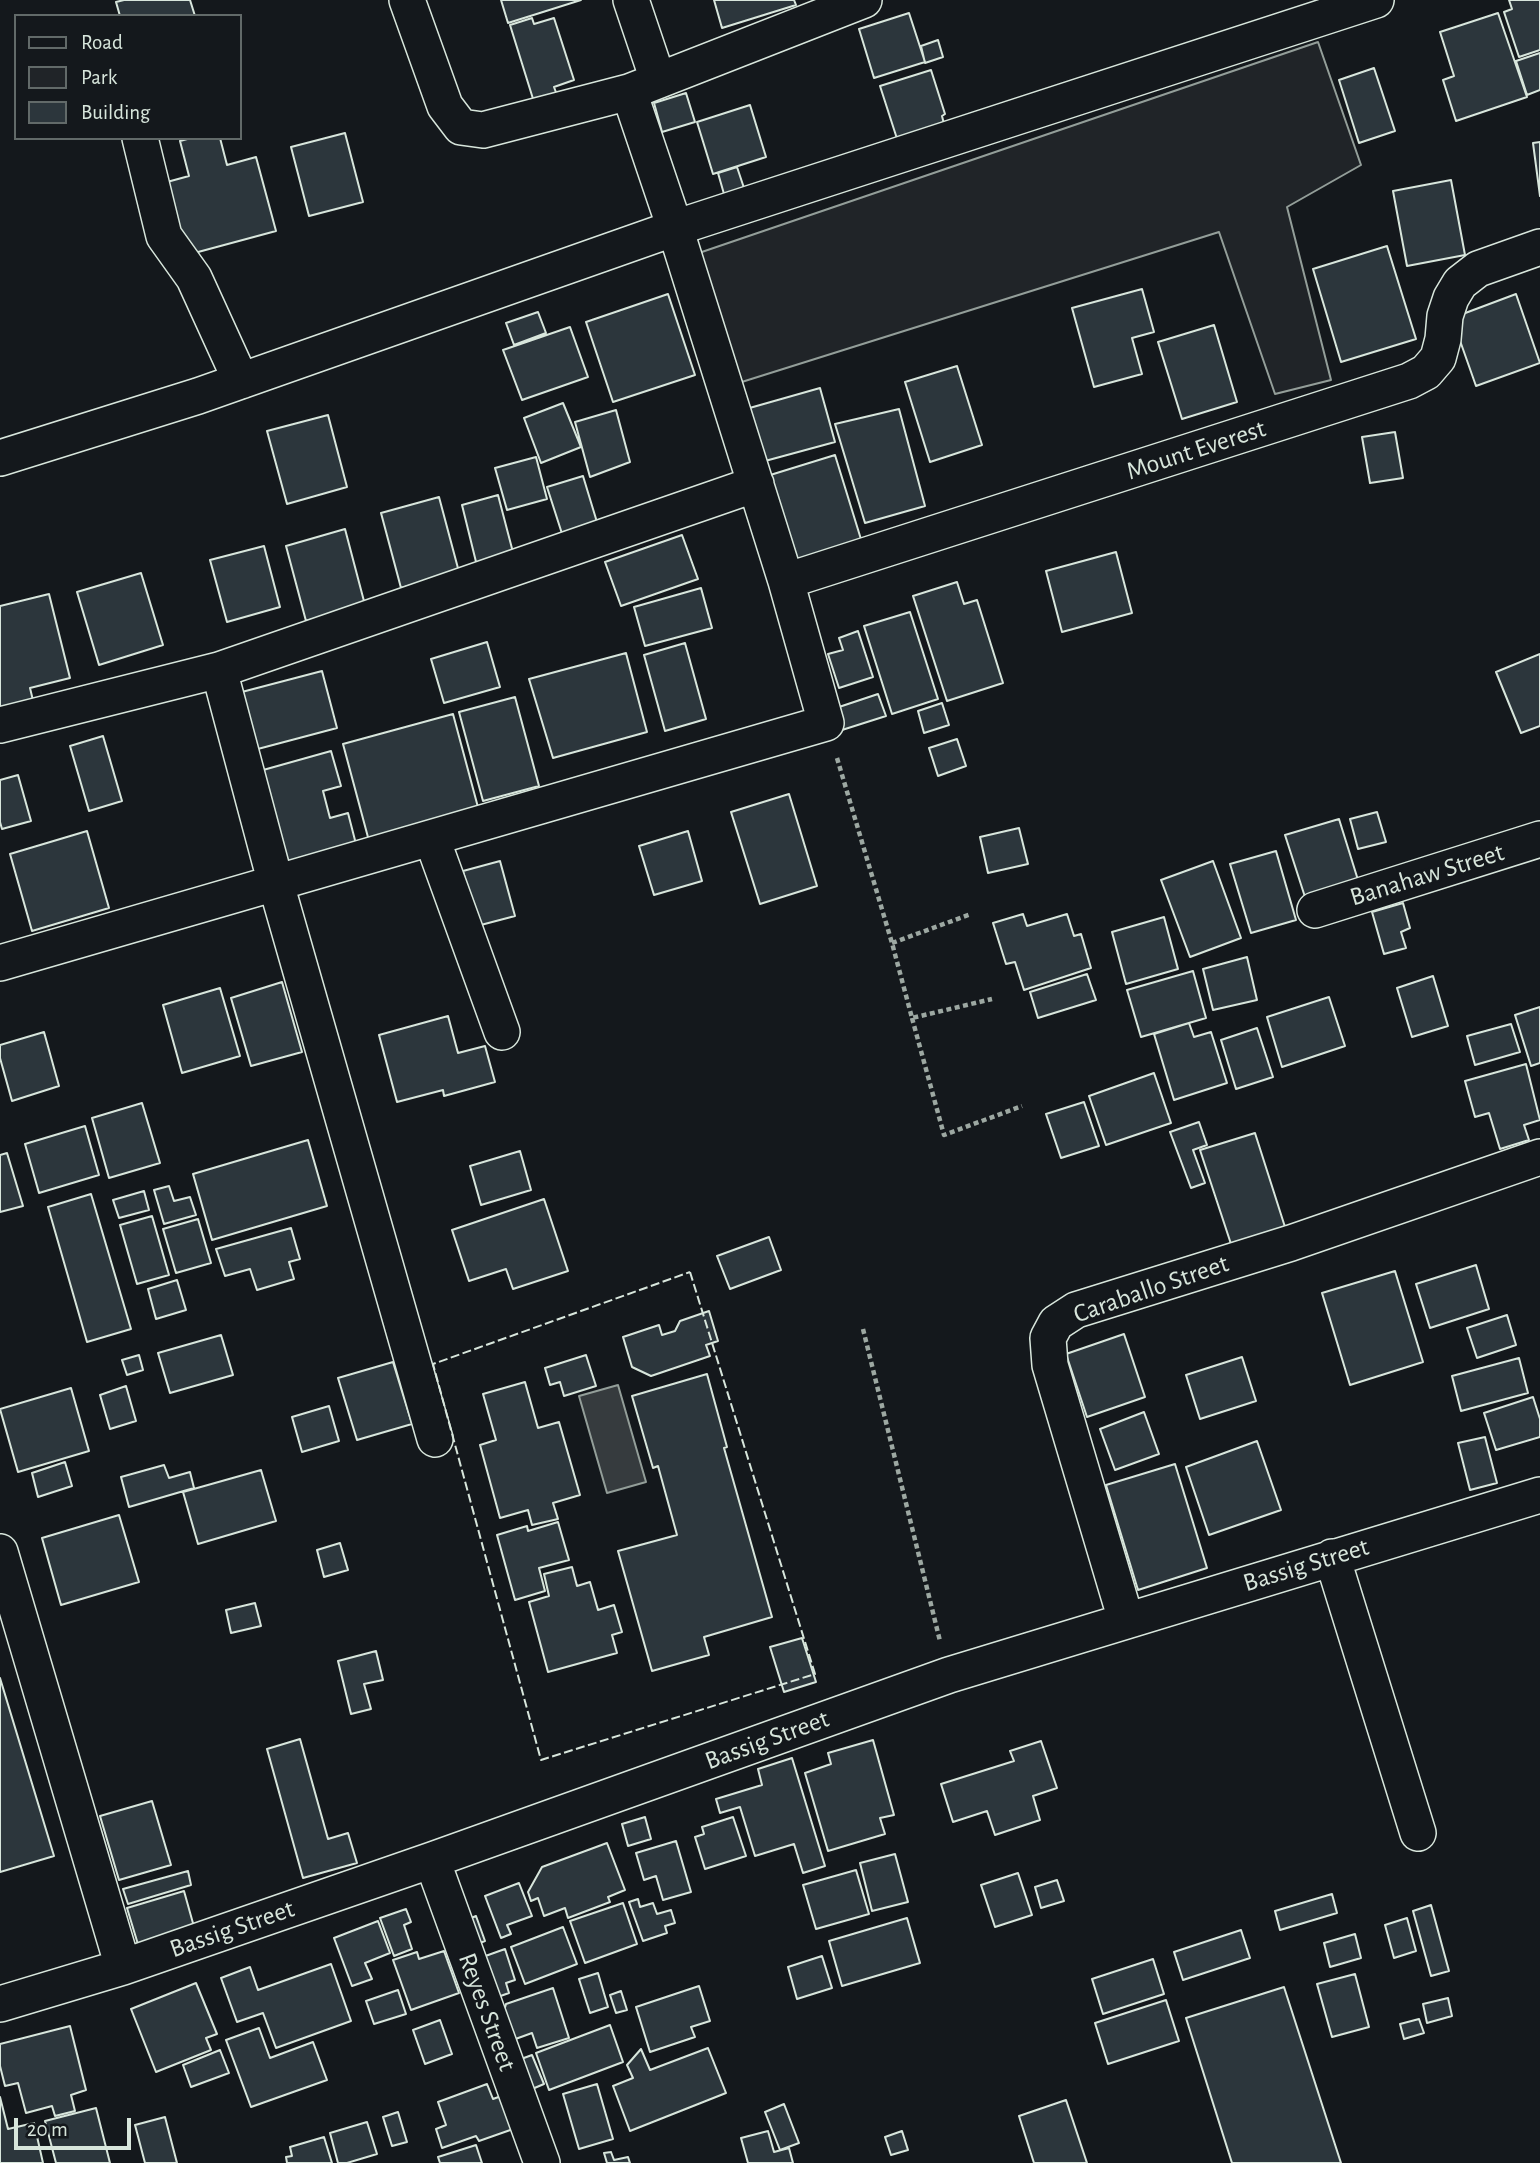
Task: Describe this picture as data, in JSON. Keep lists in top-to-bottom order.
{
  "streets": {
    "street": [
      "Mount Everest",
      "Banahaw Street",
      "Caraballo Street",
      "Bassig Street",
      "Reyes Street"
    ]
  },
  "crossings": [
    ["Caraballo Street", "Bassig Street"],
    ["Bassig Street", "Reyes Street"]
  ],
  "legend": ["Road", "Park", "Building"],
  "scale_bar": "20 m"
}
